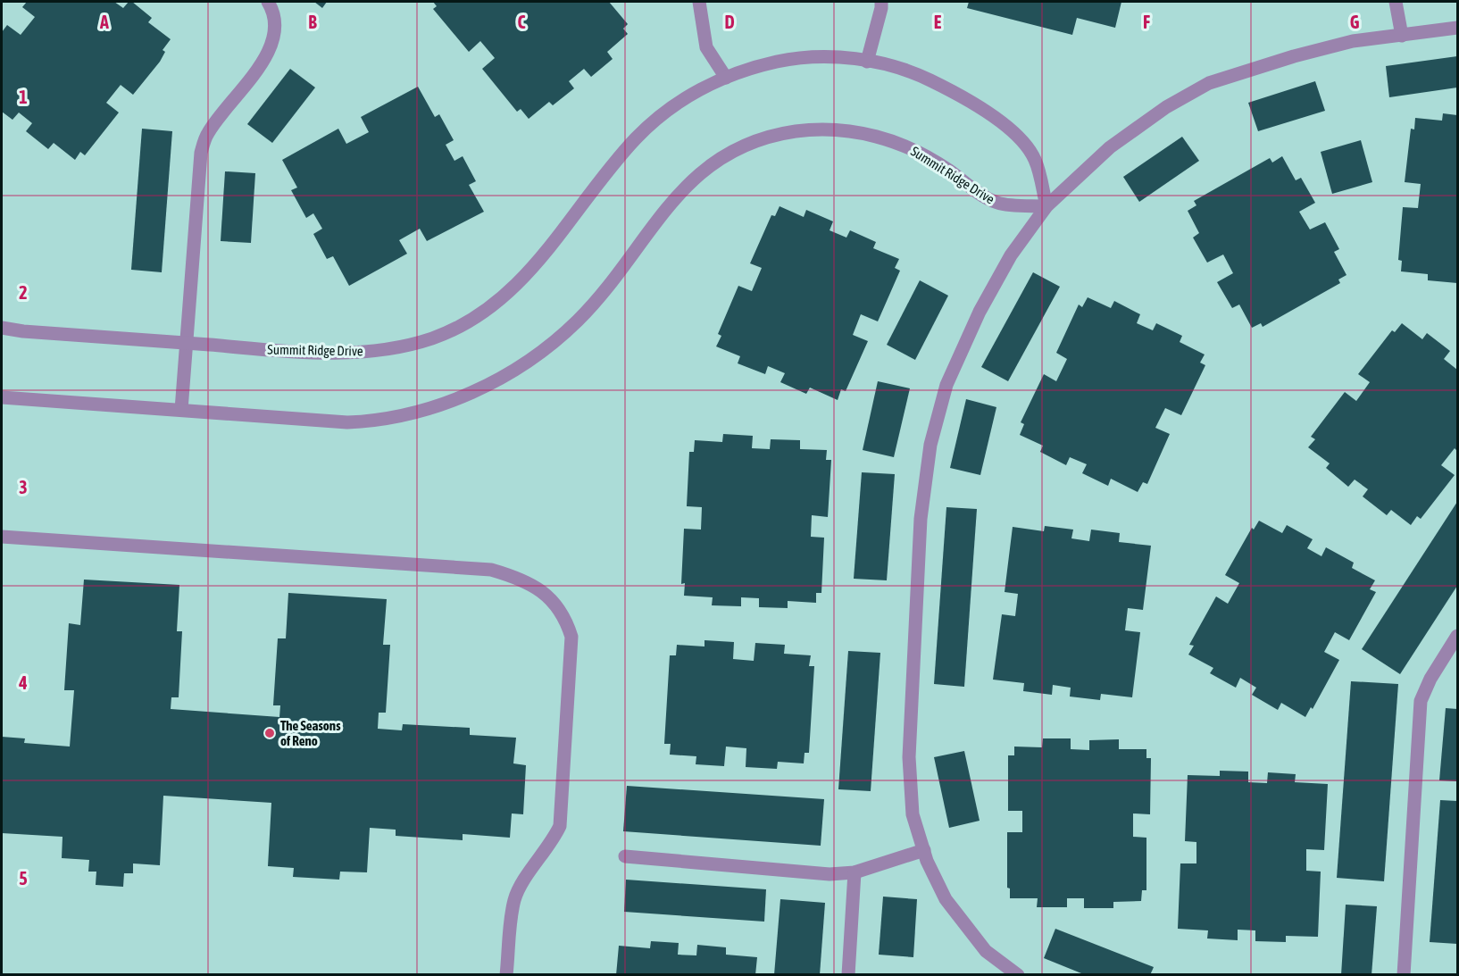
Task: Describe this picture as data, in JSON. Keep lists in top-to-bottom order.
{
  "streets": {
    "street": ["Summit Ridge Drive"]
  },
  "places": ["The Seasons of Reno"],
  "grid": {
    "columns": [
      "A",
      "B",
      "C",
      "D",
      "E",
      "F",
      "G"
    ],
    "rows": [
      "1",
      "2",
      "3",
      "4",
      "5"
    ]
  }
}
